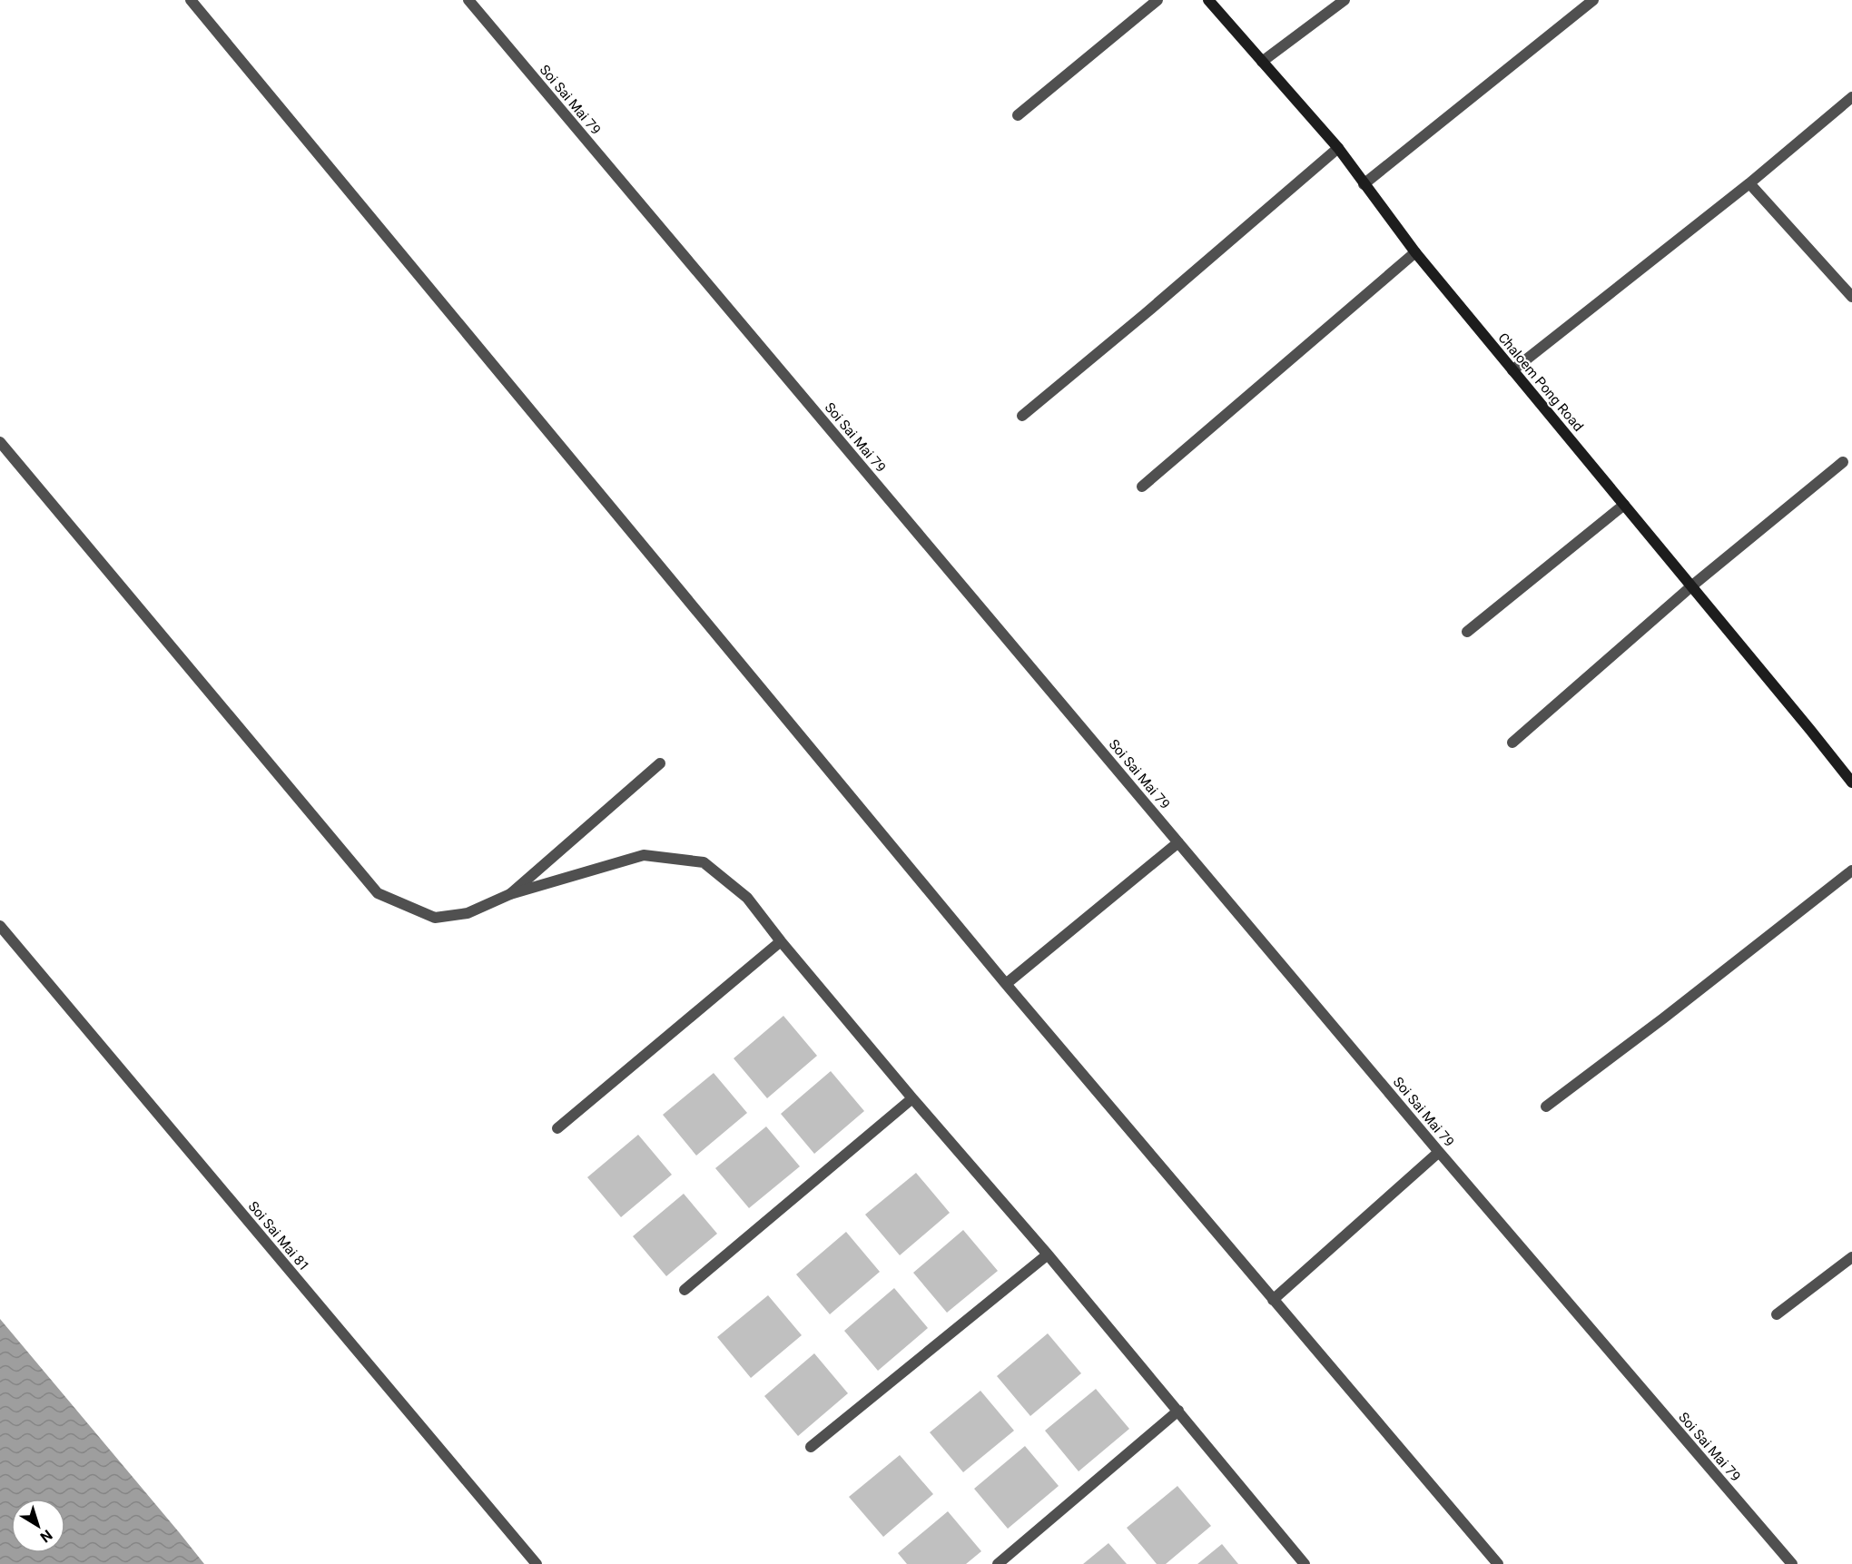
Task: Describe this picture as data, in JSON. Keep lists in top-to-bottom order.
{
  "streets": {
    "main road": ["Chaloem Pong Road"],
    "street": ["Soi Sai Mai 79", "Soi Sai Mai 81"]
  },
  "north": "bottom right"
}
